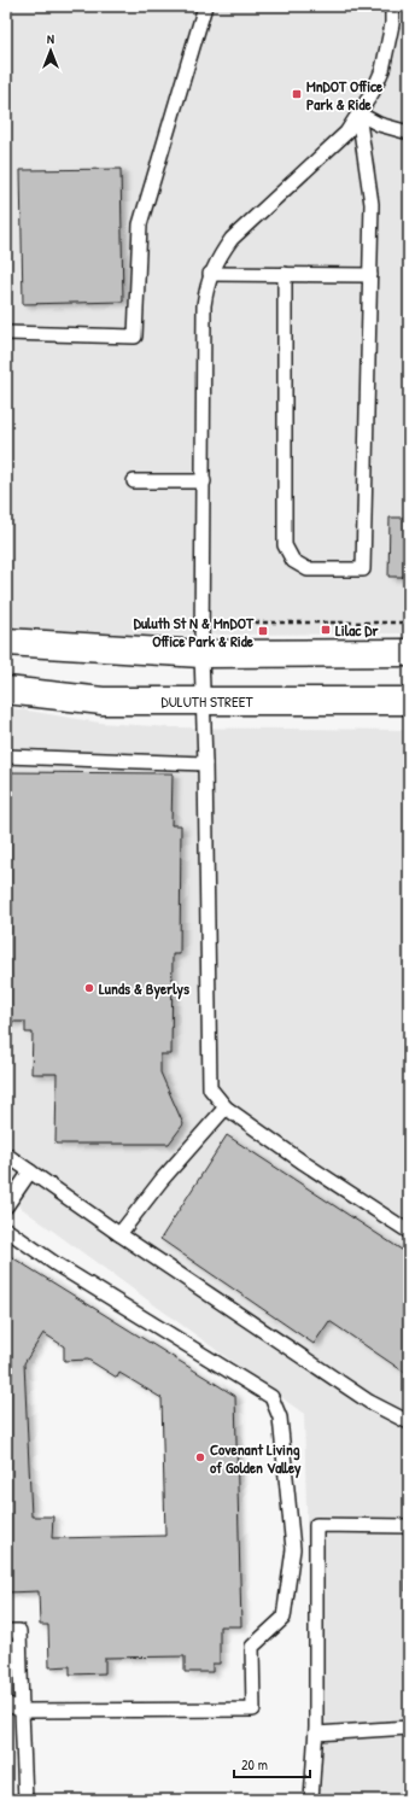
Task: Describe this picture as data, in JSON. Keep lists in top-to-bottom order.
{
  "streets": {
    "street": ["DULUTH STREET"]
  },
  "places": {
    "transit": ["MnDOT Office Park & Ride", "Lilac Dr", "Duluth St N & MnDOT Office Park & Ride"],
    "other": ["Lunds & Byerlys", "Covenant Living of Golden Valley"]
  },
  "scale_bar": "20 m",
  "north": "top"
}
